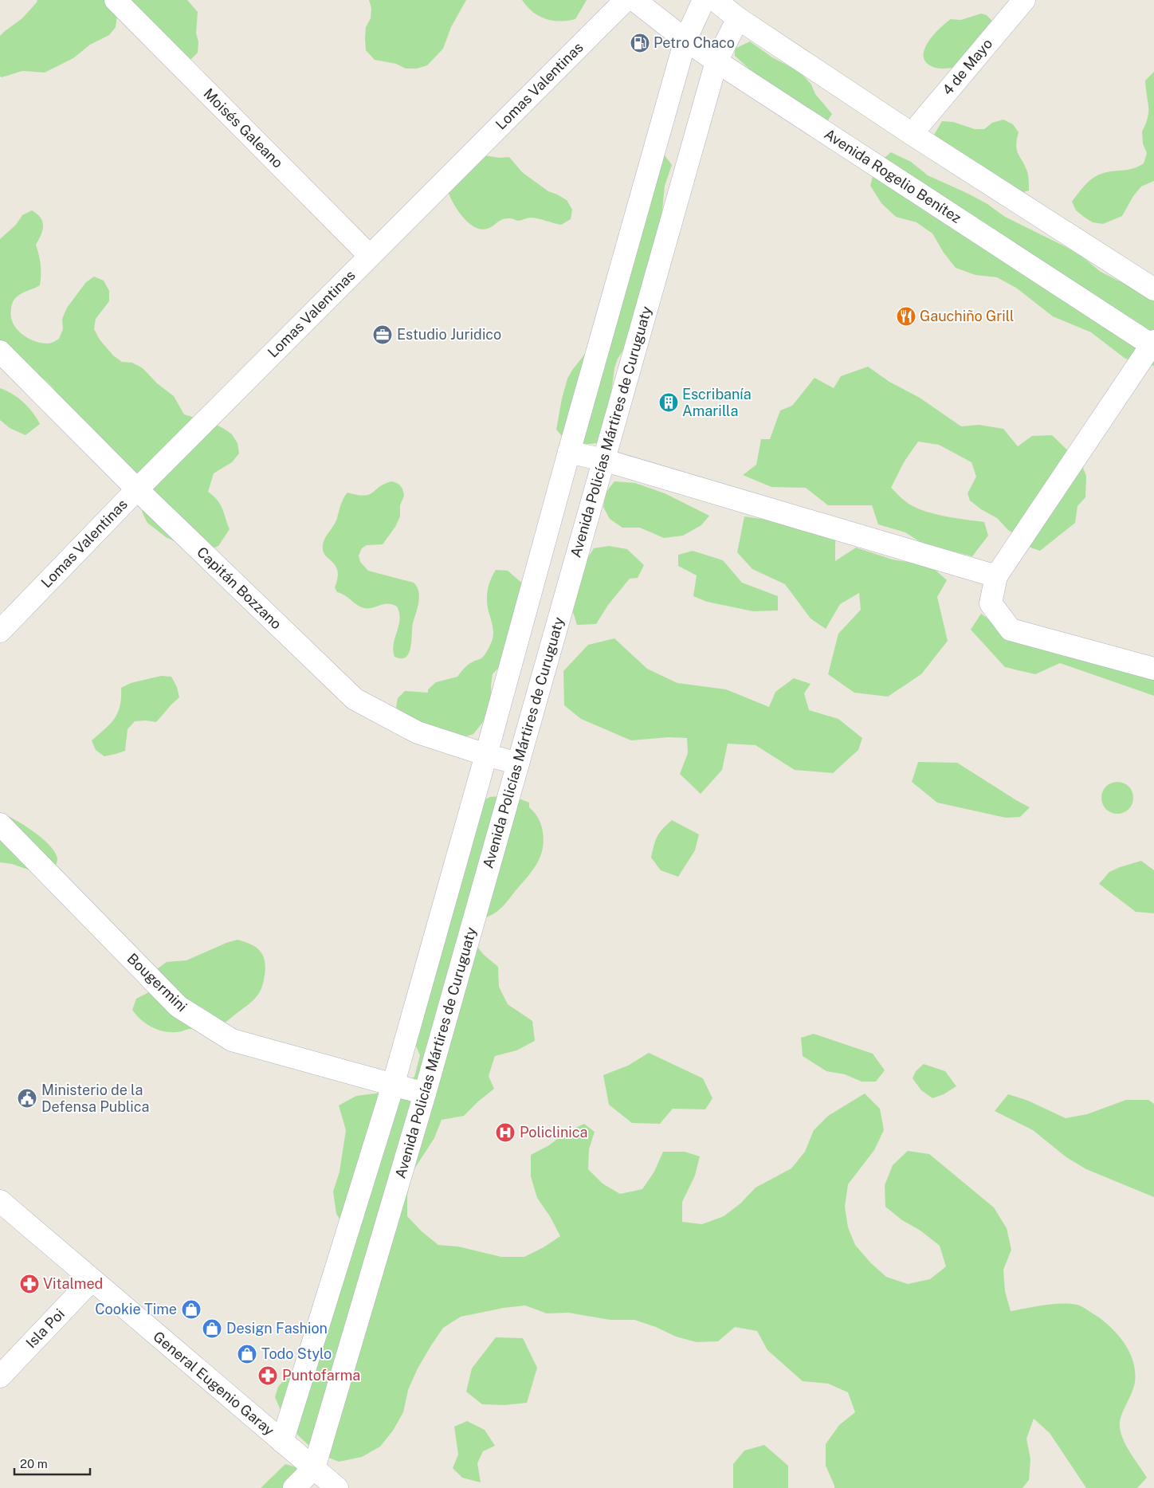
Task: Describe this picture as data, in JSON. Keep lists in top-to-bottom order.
{
  "streets": {
    "street": [
      "4 de Mayo",
      "Lomas Valentinas",
      "Moisés Galeano",
      "Avenida Rogelio Benítez",
      "Avenida Policías Mártires de Curuguaty",
      "Capitán Bozzano",
      "Bougermini",
      "Isla Poi",
      "General Eugenio Garay"
    ]
  },
  "crossings": [
    ["Lomas Valentinas", "Moisés Galeano"],
    ["Lomas Valentinas", "Capitán Bozzano"],
    ["Avenida Rogelio Benítez", "Avenida Policías Mártires de Curuguaty"],
    ["Avenida Policías Mártires de Curuguaty", "Capitán Bozzano"],
    ["Avenida Policías Mártires de Curuguaty", "Bougermini"],
    ["Avenida Policías Mártires de Curuguaty", "General Eugenio Garay"],
    ["Isla Poi", "General Eugenio Garay"]
  ],
  "places": {
    "fuel station": ["Petro Chaco"],
    "restaurant": ["Gauchiño Grill"],
    "office": ["Estudio Juridico"],
    "building": ["Escribanía Amarilla"],
    "public building": ["Ministerio de la Defensa Publica"],
    "hospital": ["Policlinica"],
    "pharmacy": ["Vitalmed", "Puntofarma"],
    "shop": ["Cookie Time", "Design Fashion", "Todo Stylo"]
  },
  "scale_bar": "20 m"
}
